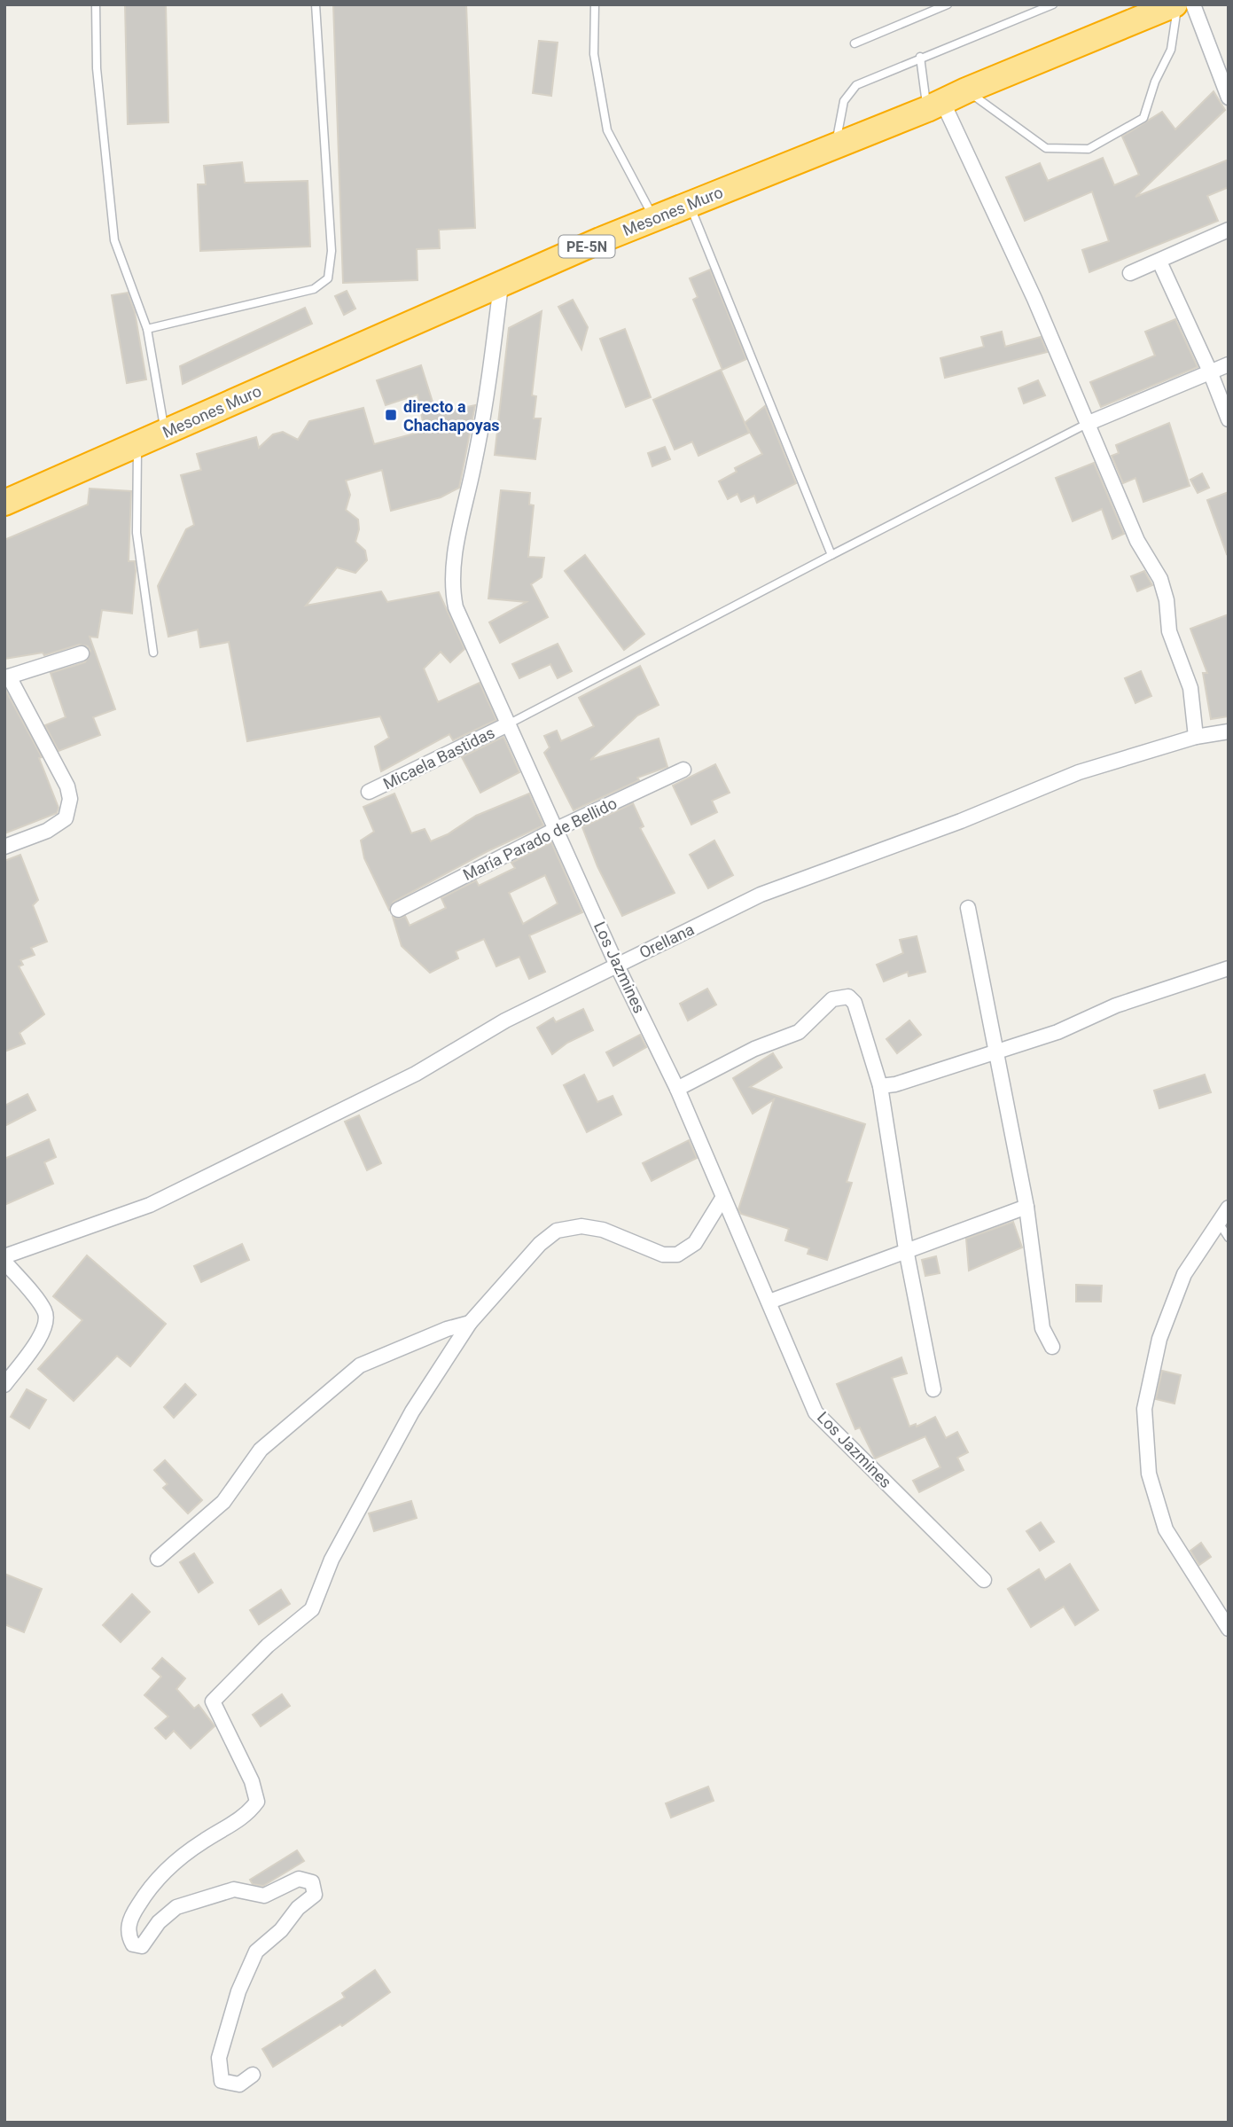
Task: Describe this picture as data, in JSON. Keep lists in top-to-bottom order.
{
  "streets": {
    "highway": ["Mesones Muro", "PE-5N"],
    "street": [
      "Micaela Bastidas",
      "María Parado de Bellido",
      "Orellana",
      "Los Jazmines"
    ]
  },
  "crossings": [
    ["Mesones Muro", "Los Jazmines"],
    ["Micaela Bastidas", "Los Jazmines"],
    ["María Parado de Bellido", "Los Jazmines"],
    ["Orellana", "Los Jazmines"]
  ],
  "places": {
    "transit": ["directo a Chachapoyas"]
  }
}
